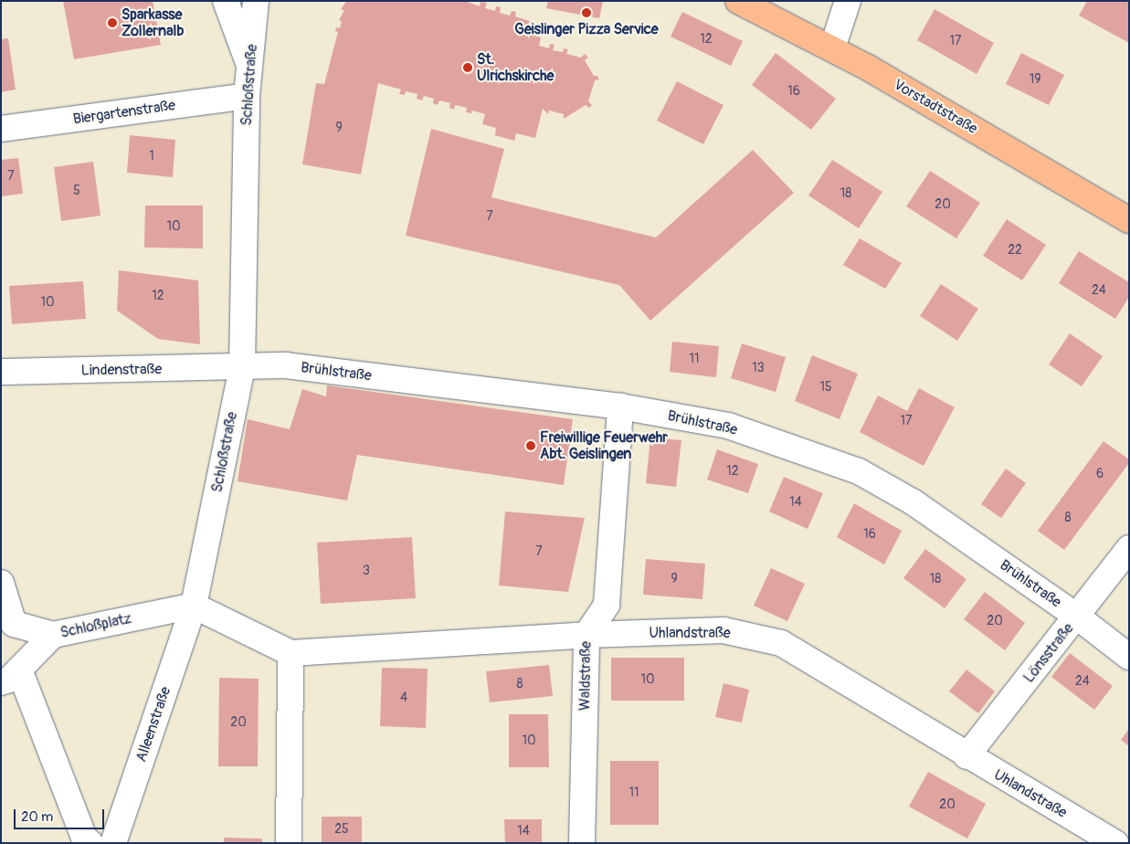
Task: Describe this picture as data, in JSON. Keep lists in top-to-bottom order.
{
  "streets": {
    "main road": ["Vorstadtstraße"],
    "street": [
      "Schloßstraße",
      "Biergartenstraße",
      "Lindenstraße",
      "Brühlstraße",
      "Schloßplatz",
      "Uhlandstraße",
      "Lönsstraße",
      "Waldstraße",
      "Alleenstraße"
    ]
  },
  "crossings": [
    ["Schloßstraße", "Biergartenstraße"],
    ["Schloßstraße", "Lindenstraße"],
    ["Schloßstraße", "Brühlstraße"],
    ["Schloßstraße", "Schloßplatz"],
    ["Schloßstraße", "Alleenstraße"],
    ["Lindenstraße", "Brühlstraße"],
    ["Brühlstraße", "Lönsstraße"],
    ["Brühlstraße", "Waldstraße"],
    ["Schloßplatz", "Alleenstraße"],
    ["Uhlandstraße", "Lönsstraße"],
    ["Uhlandstraße", "Waldstraße"]
  ],
  "places": [
    "Geislinger Pizza Service",
    "Sparkasse Zollernalb",
    "St. Ulrichskirche",
    "Freiwillige Feuerwehr Abt. Geislingen"
  ],
  "house_numbers": [
    "12",
    "17",
    "19",
    "16",
    "9",
    "1",
    "7",
    "5",
    "18",
    "20",
    "7",
    "10",
    "22",
    "24",
    "12",
    "10",
    "11",
    "13",
    "15",
    "17",
    "12",
    "6",
    "14",
    "8",
    "16",
    "7",
    "3",
    "9",
    "18",
    "20",
    "10",
    "24",
    "8",
    "4",
    "20",
    "10",
    "11",
    "20",
    "25",
    "14"
  ],
  "scale_bar": "20 m"
}
